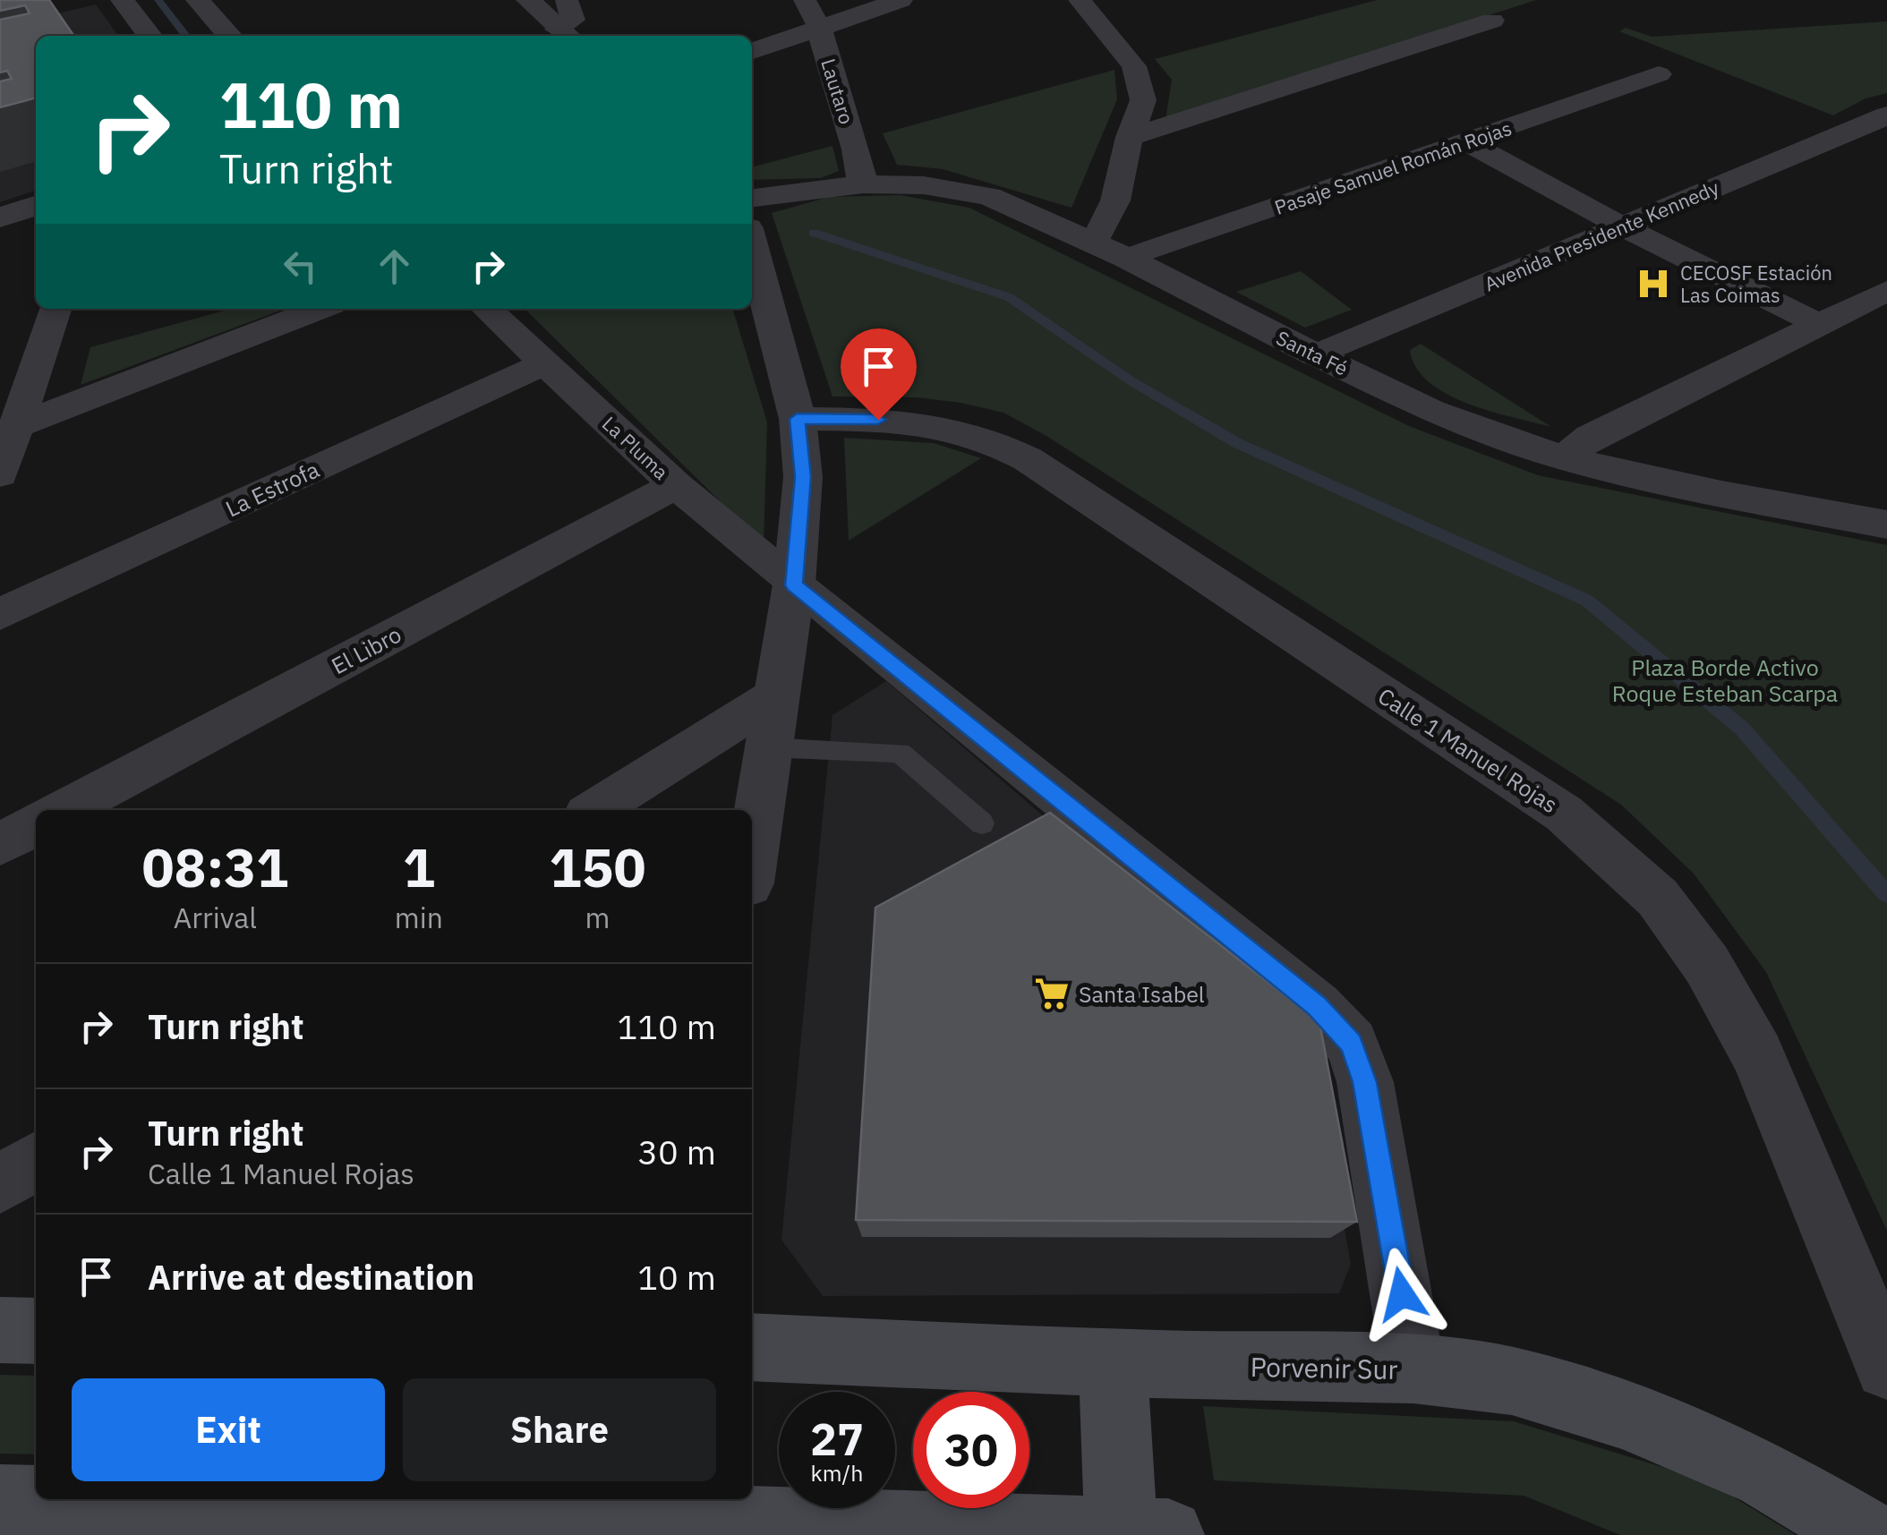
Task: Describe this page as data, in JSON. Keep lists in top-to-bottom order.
{
  "streets": {
    "main road": ["Porvenir Sur"],
    "street": [
      "Lautaro",
      "Pasaje Samuel Román Rojas",
      "Avenida Presidente Kennedy",
      "Santa Fé",
      "La Pluma",
      "La Estrofa",
      "El Libro",
      "Calle 1 Manuel Rojas"
    ]
  },
  "crossings": [
    ["Lautaro", "Santa Fé"],
    ["Pasaje Samuel Román Rojas", "Santa Fé"],
    ["Avenida Presidente Kennedy", "Santa Fé"],
    ["La Pluma", "La Estrofa"],
    ["La Pluma", "El Libro"],
    ["La Pluma", "Porvenir Sur"]
  ],
  "parks": ["Plaza Borde Activo Roque Esteban Scarpa"],
  "places": {
    "hospital": ["CECOSF Estación Las Coimas"],
    "supermarket": ["Santa Isabel"]
  },
  "page": {
    "turn": ["110 m", "Turn right"],
    "eta": [
      "08:31",
      "Arrival",
      "1",
      "min",
      "150",
      "m"
    ],
    "list": [
      {
        "name": "Turn right",
        "value": "110 m"
      },
      {
        "name": "Turn right",
        "note": "Calle 1 Manuel Rojas",
        "value": "30 m"
      },
      {
        "name": "Arrive at destination",
        "value": "10 m"
      }
    ],
    "buttons": ["Exit", "Share"],
    "speed": "27 km/h",
    "limit": "30"
  }
}
